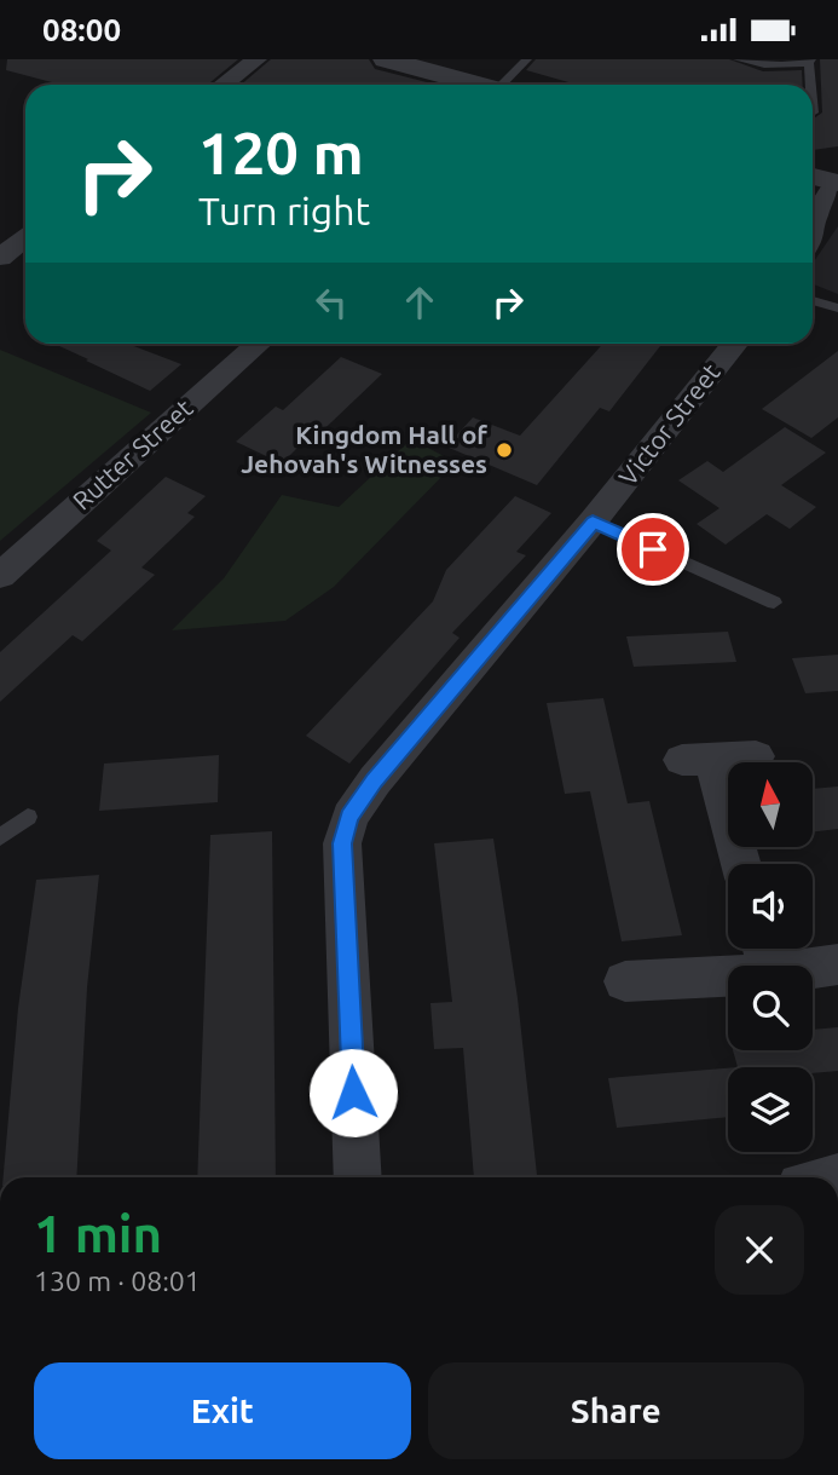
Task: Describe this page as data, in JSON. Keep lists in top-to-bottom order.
{
  "streets": {
    "street": ["Victor Street", "Rutter Street"]
  },
  "places": ["Kingdom Hall of Jehovah's Witnesses"],
  "north": "top",
  "page": {
    "status": "08:00",
    "turn": ["120 m", "Turn right"],
    "heading": ["1 min", "130 m · 08:01"],
    "buttons": ["Exit", "Share"]
  }
}
